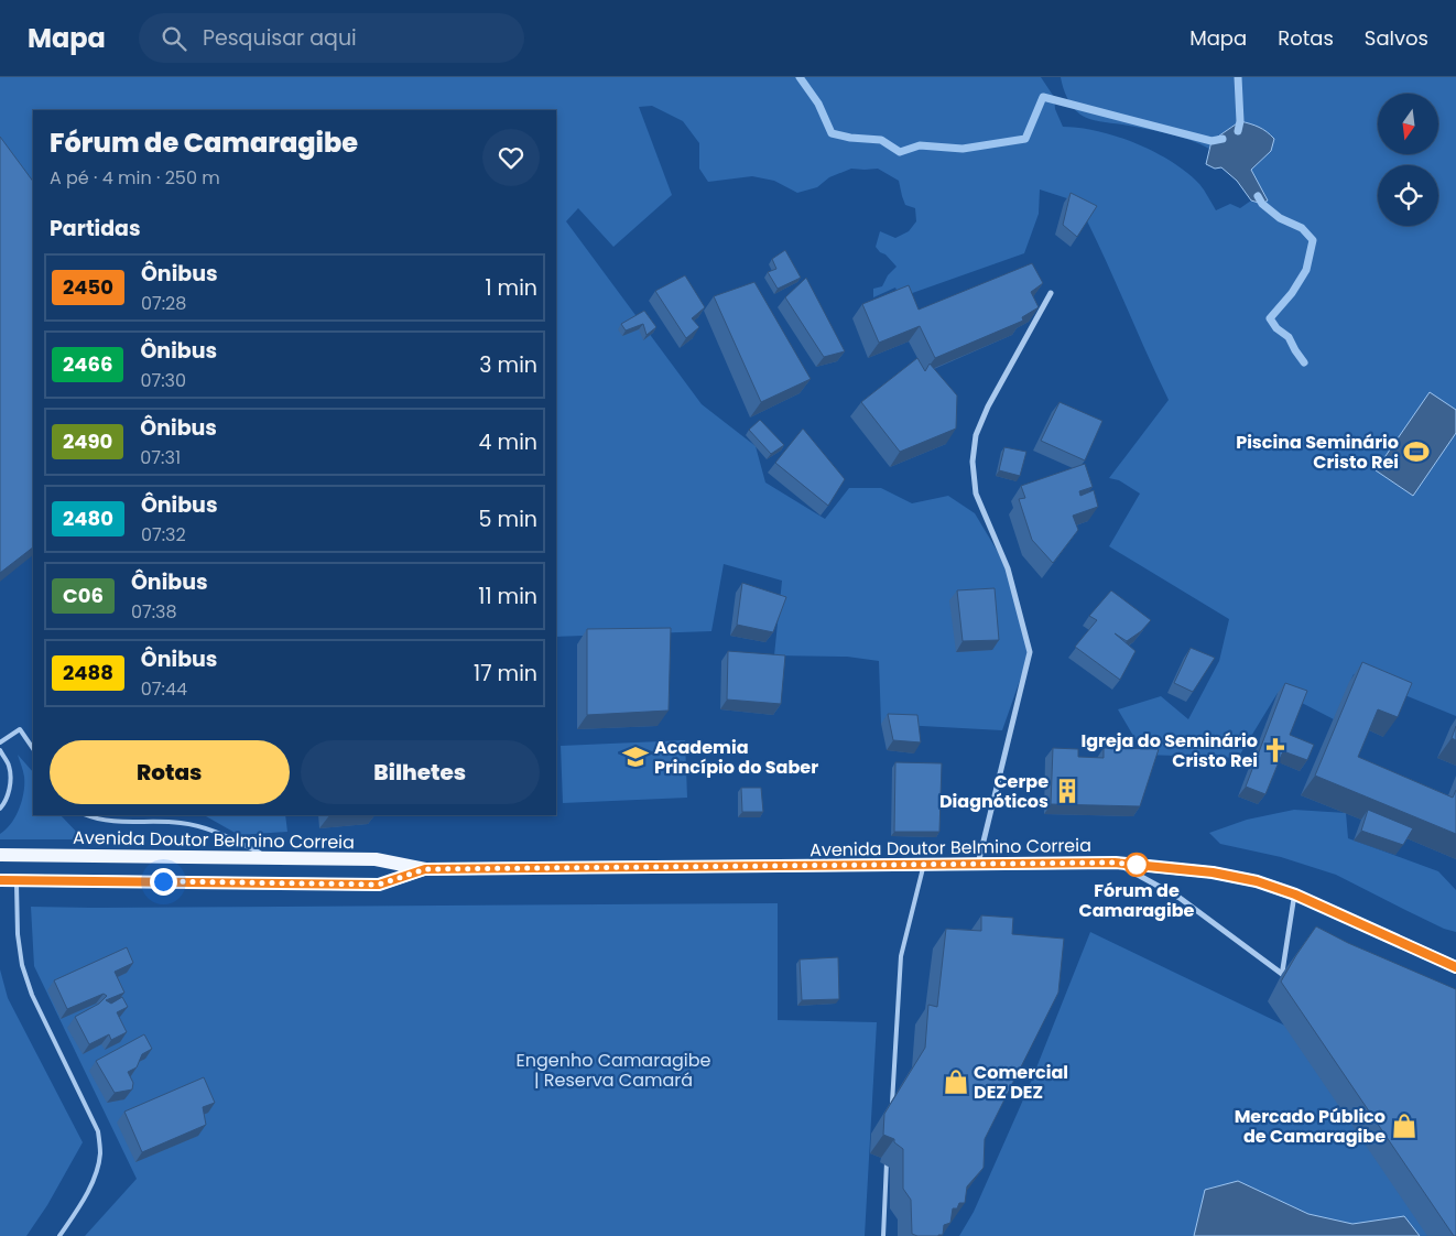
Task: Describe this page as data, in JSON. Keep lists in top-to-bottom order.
{
  "streets": {
    "main road": ["Avenida Doutor Belmino Correia"]
  },
  "parks": ["Engenho Camaragibe | Reserva Camará"],
  "places": {
    "sports": ["Piscina Seminário Cristo Rei"],
    "church": ["Igreja do Seminário Cristo Rei"],
    "school or university": ["Academia Princípio do Saber"],
    "building": ["Cerpe Diagnóticos"],
    "other": ["Fórum de Camaragibe"],
    "shop": ["Comercial DEZ DEZ", "Mercado Público de Camaragibe"]
  },
  "lines": ["bus line 2450"],
  "north": "bottom",
  "page": {
    "header": "Mapa",
    "search": "Pesquisar aqui",
    "nav": ["Mapa", "Rotas", "Salvos"],
    "heading": [
      ["Fórum de Camaragibe", "A pé · 4 min · 250 m"],
      "Partidas"
    ],
    "list": [
      {
        "mark": "2450",
        "name": "Ônibus",
        "note": "07:28",
        "value": "1 min"
      },
      {
        "mark": "2466",
        "name": "Ônibus",
        "note": "07:30",
        "value": "3 min"
      },
      {
        "mark": "2490",
        "name": "Ônibus",
        "note": "07:31",
        "value": "4 min"
      },
      {
        "mark": "2480",
        "name": "Ônibus",
        "note": "07:32",
        "value": "5 min"
      },
      {
        "mark": "C06",
        "name": "Ônibus",
        "note": "07:38",
        "value": "11 min"
      },
      {
        "mark": "2488",
        "name": "Ônibus",
        "note": "07:44",
        "value": "17 min"
      }
    ],
    "buttons": ["Rotas", "Bilhetes"]
  }
}
